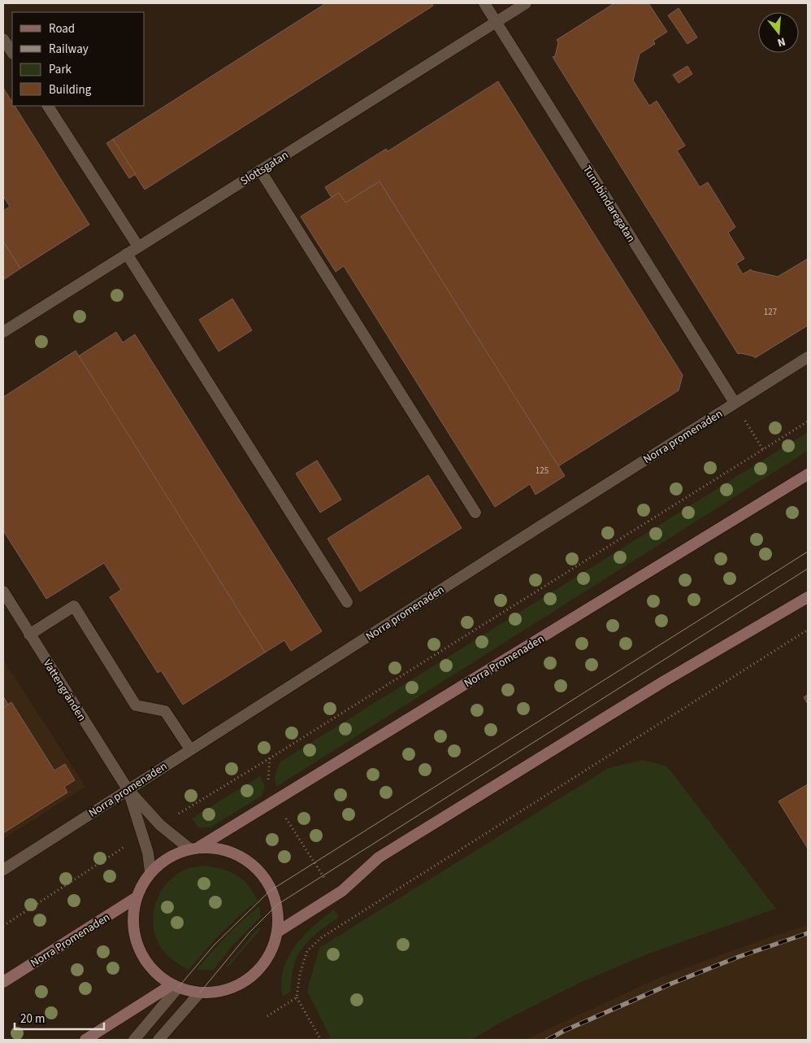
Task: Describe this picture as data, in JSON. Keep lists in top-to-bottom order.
{
  "streets": {
    "main road": ["Norra Promenaden"],
    "street": [
      "Slottsgatan",
      "Tunnbindaregatan",
      "Norra promenaden",
      "Vattengränden"
    ]
  },
  "crossings": [
    ["Slottsgatan", "Tunnbindaregatan"],
    ["Tunnbindaregatan", "Norra promenaden"],
    ["Norra promenaden", "Vattengränden"],
    ["Norra Promenaden", "Vattengränden"]
  ],
  "house_numbers": ["127", "125"],
  "legend": [
    "Road",
    "Railway",
    "Park",
    "Building"
  ],
  "scale_bar": "20 m",
  "north": "bottom"
}
